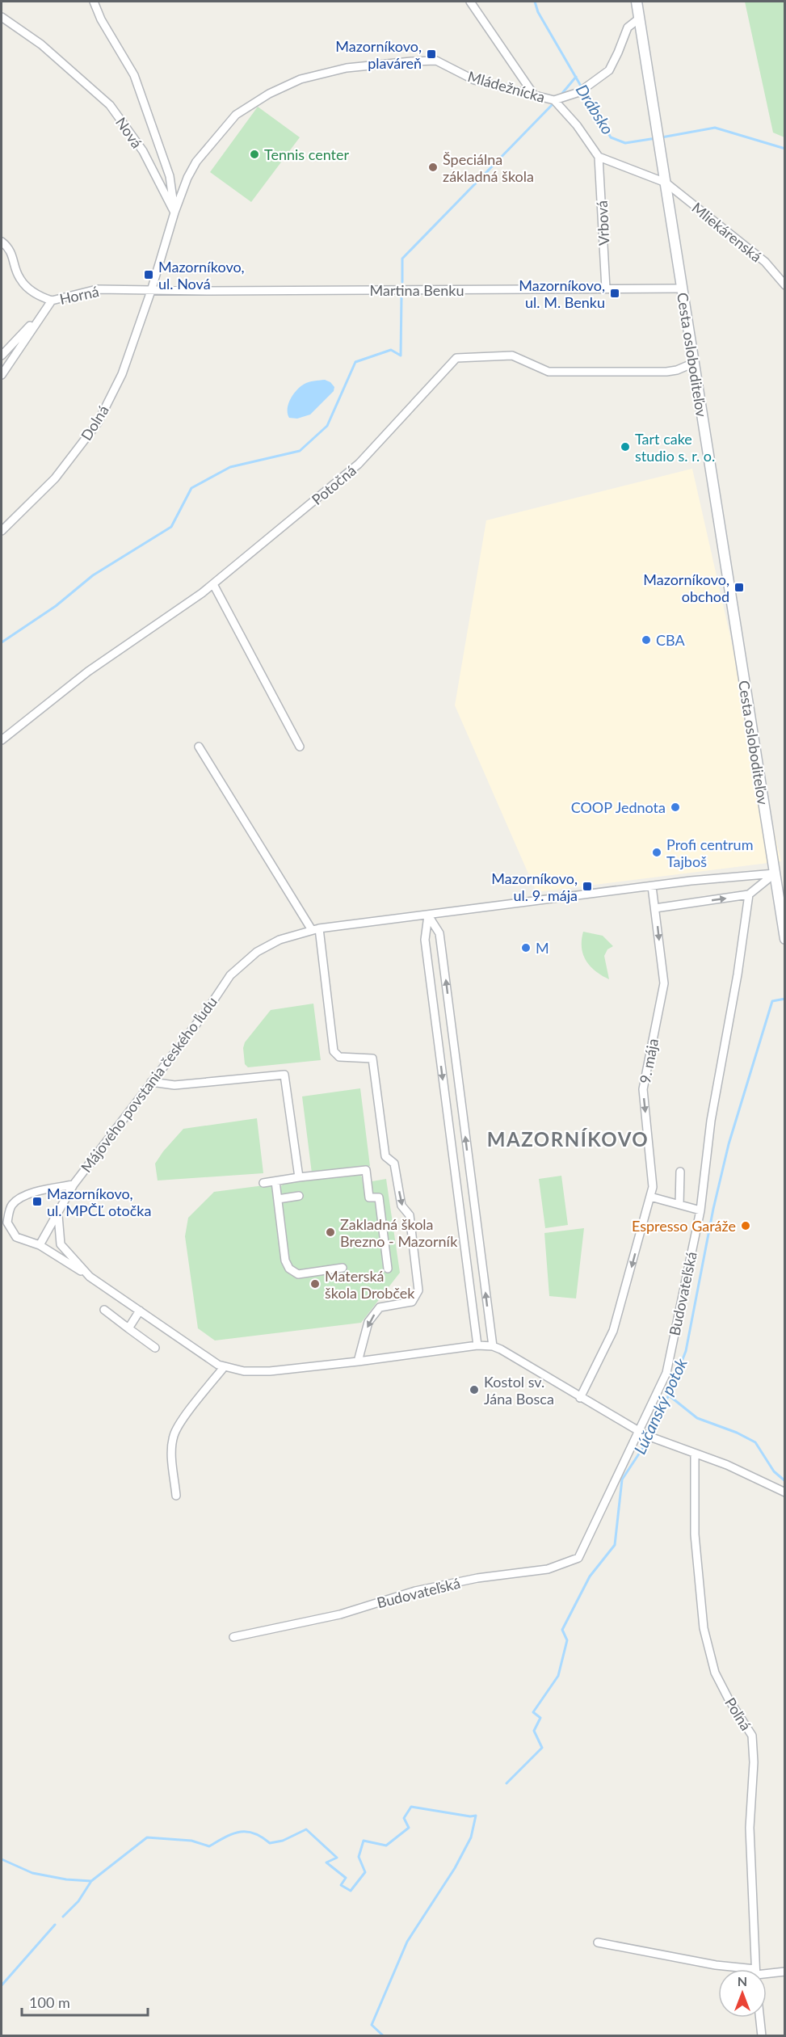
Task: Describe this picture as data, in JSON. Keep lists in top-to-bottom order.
{
  "streets": {
    "main road": ["Cesta osloboditeľov"],
    "street": [
      "Mládežnícka",
      "Nová",
      "Vrbová",
      "Mliekárenská",
      "Martina Benku",
      "Horná",
      "Dolná",
      "Potočná",
      "9. mája",
      "Májového povstania českého ľudu",
      "Budovateľská",
      "Poľná"
    ]
  },
  "crossings": [
    ["Mládežnícka", "Nová"],
    ["Vrbová", "Martina Benku"],
    ["Mliekárenská", "Cesta osloboditeľov"],
    ["Martina Benku", "Horná"],
    ["Martina Benku", "Cesta osloboditeľov"],
    ["Martina Benku", "Dolná"],
    ["Horná", "Dolná"],
    ["Cesta osloboditeľov", "Potočná"],
    ["Cesta osloboditeľov", "Májového povstania českého ľudu"],
    ["9. mája", "Májového povstania českého ľudu"]
  ],
  "one_way": ["9. mája"],
  "districts": ["MAZORNÍKOVO"],
  "water": ["Drábsko", "Lúčanský potok"],
  "places": {
    "transit": [
      "Mazorníkovo, plaváreň",
      "Mazorníkovo, ul. Nová",
      "Mazorníkovo, ul. M. Benku",
      "Mazorníkovo, obchod",
      "Mazorníkovo, ul. 9. mája",
      "Mazorníkovo, ul. MPČĽ otočka"
    ],
    "other": [
      "Tennis center",
      "Špeciálna základná škola",
      "Tart cake studio s. r. o.",
      "CBA",
      "COOP Jednota",
      "Profi centrum Tajboš",
      "M",
      "Espresso Garáže",
      "Zakladná škola Brezno - Mazorník",
      "Materská škola Drobček",
      "Kostol sv. Jána Bosca"
    ]
  },
  "scale_bar": "100 m",
  "north": "top"
}
